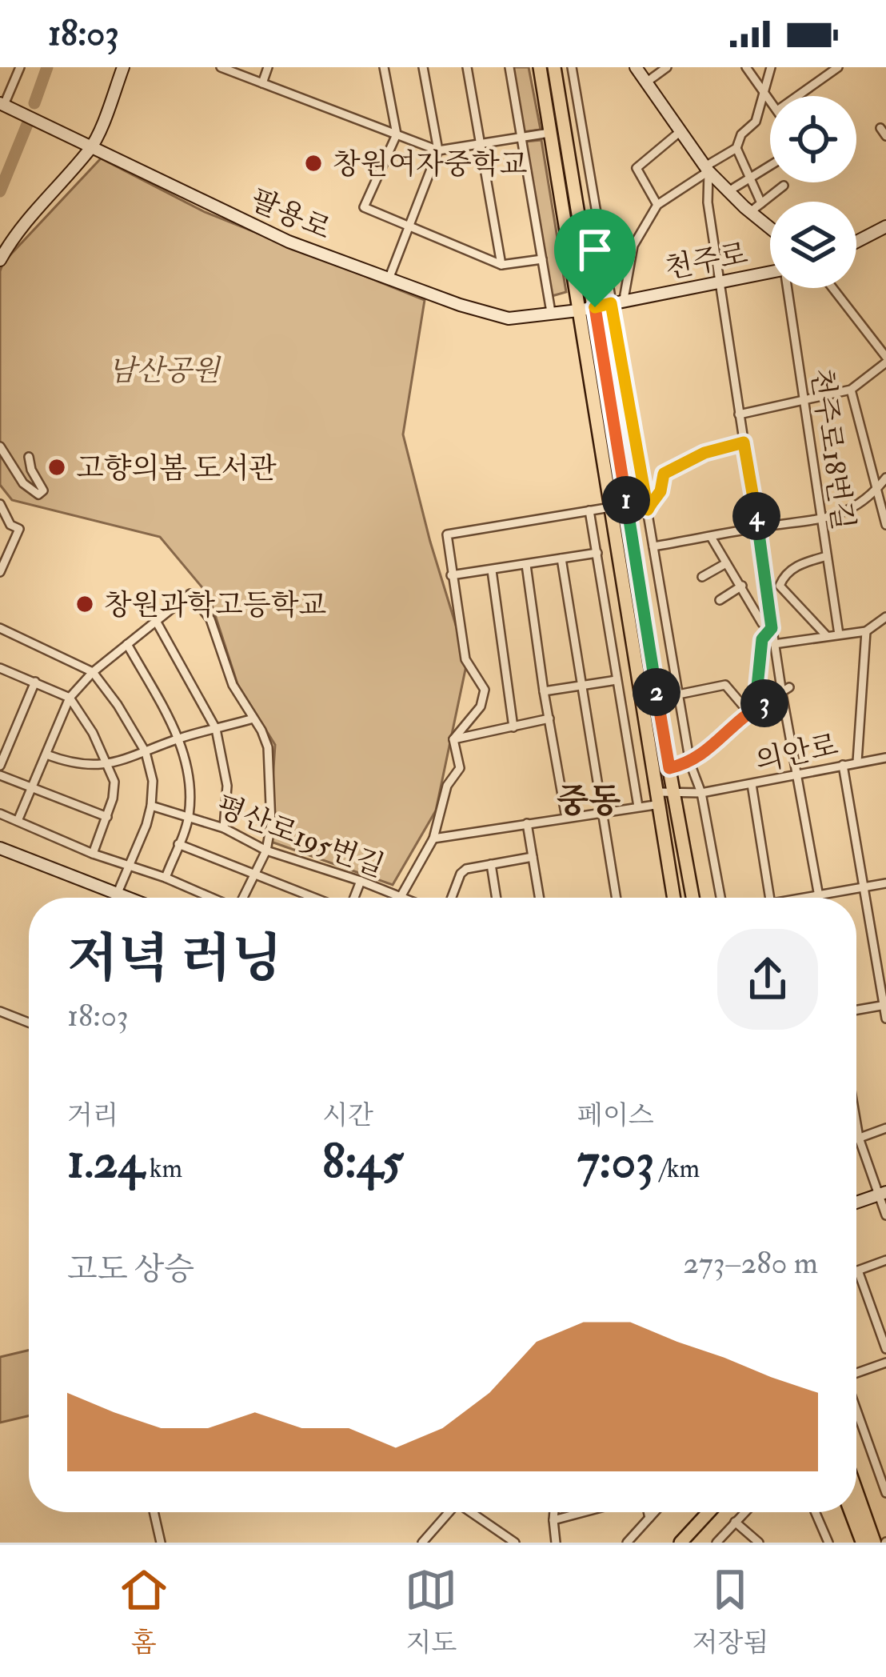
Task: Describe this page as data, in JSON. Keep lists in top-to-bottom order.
{
  "streets": {
    "main road": ["팔용로", "천주로"],
    "street": ["천주로18번길", "의안로", "평산로195번길"]
  },
  "crossings": [
    ["팔용로", "천주로"]
  ],
  "districts": ["중동"],
  "parks": ["남산공원"],
  "places": ["창원여자중학교", "고향의봄 도서관", "창원과학고등학교"],
  "page": {
    "status": "18:03",
    "pins": [
      "1",
      "4",
      "2",
      "3"
    ],
    "heading": ["저녁 러닝", "18:03"],
    "stats": [
      ["거리", "1.24 km"],
      ["시간", "8:45"],
      ["페이스", "7:03 /km"]
    ],
    "chart": ["고도 상승", "273–280 m"],
    "tabs": ["홈", "지도", "저장됨"]
  }
}
